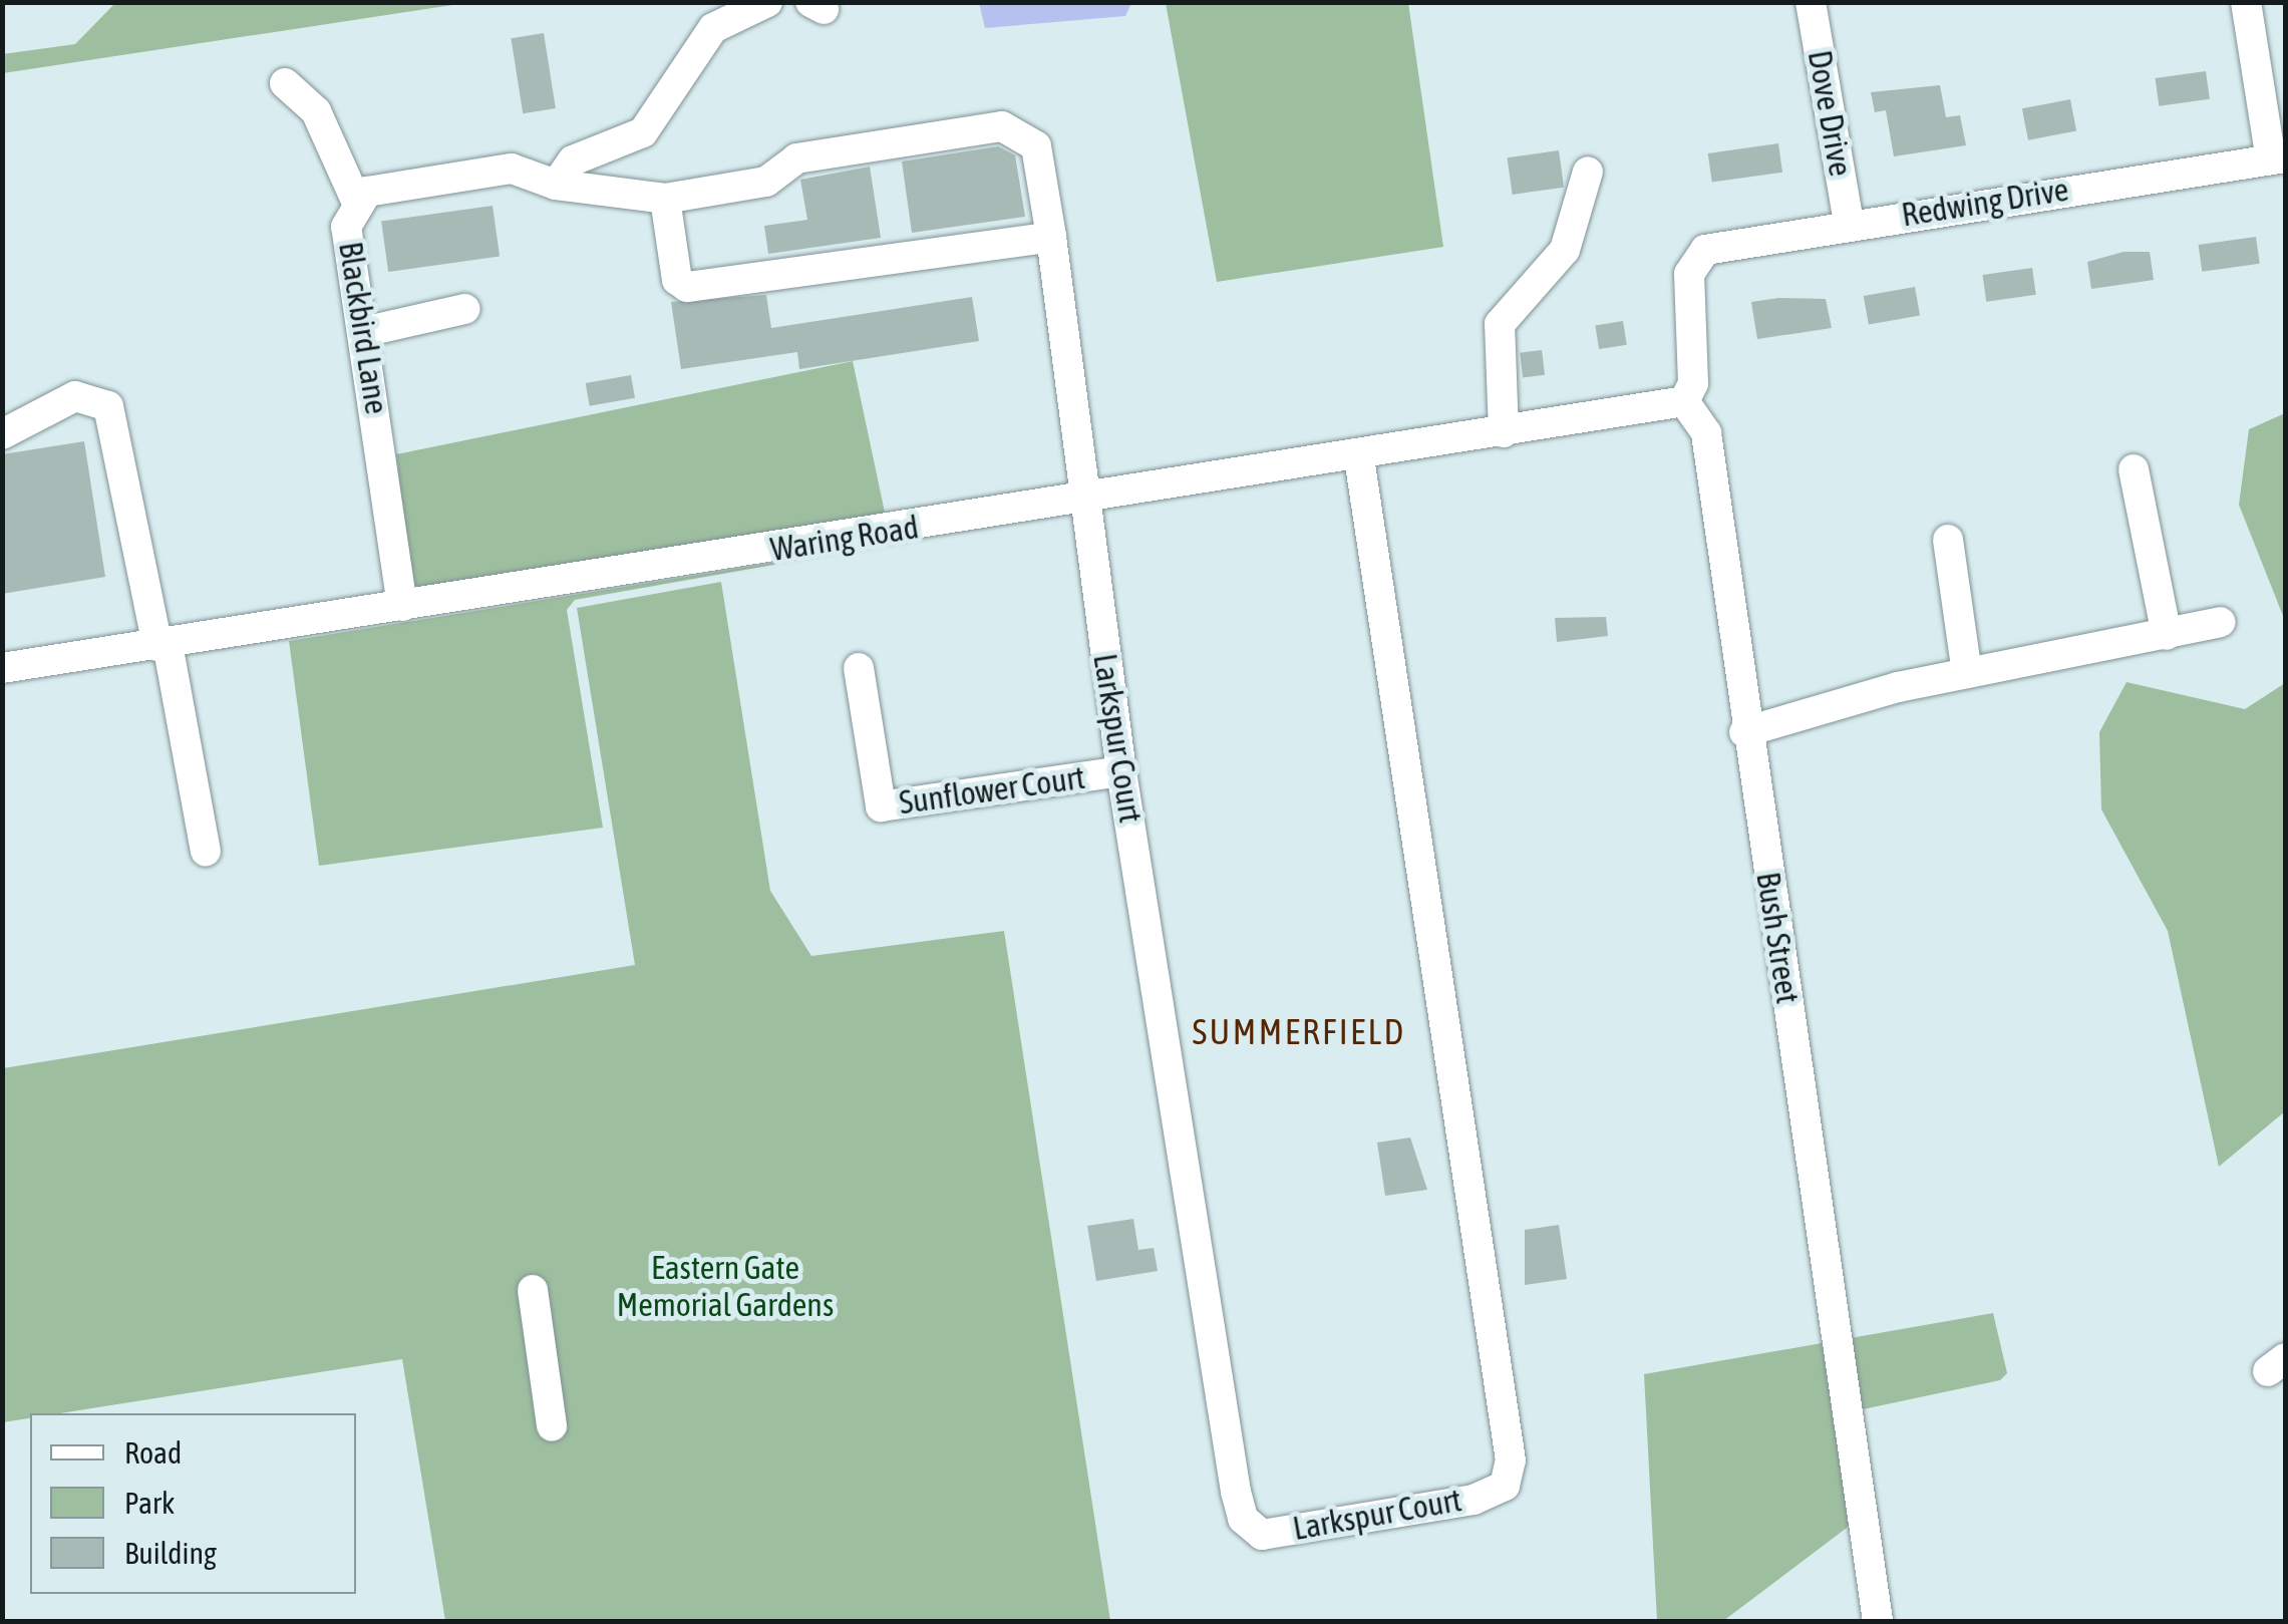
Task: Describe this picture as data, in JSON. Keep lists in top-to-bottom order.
{
  "streets": {
    "street": [
      "Dove Drive",
      "Redwing Drive",
      "Blackbird Lane",
      "Waring Road",
      "Larkspur Court",
      "Sunflower Court",
      "Bush Street"
    ]
  },
  "crossings": [
    ["Dove Drive", "Redwing Drive"],
    ["Redwing Drive", "Waring Road"],
    ["Redwing Drive", "Bush Street"],
    ["Blackbird Lane", "Waring Road"],
    ["Blackbird Lane", "Larkspur Court"],
    ["Waring Road", "Larkspur Court"],
    ["Waring Road", "Bush Street"],
    ["Larkspur Court", "Sunflower Court"]
  ],
  "districts": ["SUMMERFIELD"],
  "parks": ["Eastern Gate Memorial Gardens"],
  "legend": ["Road", "Park", "Building"]
}
